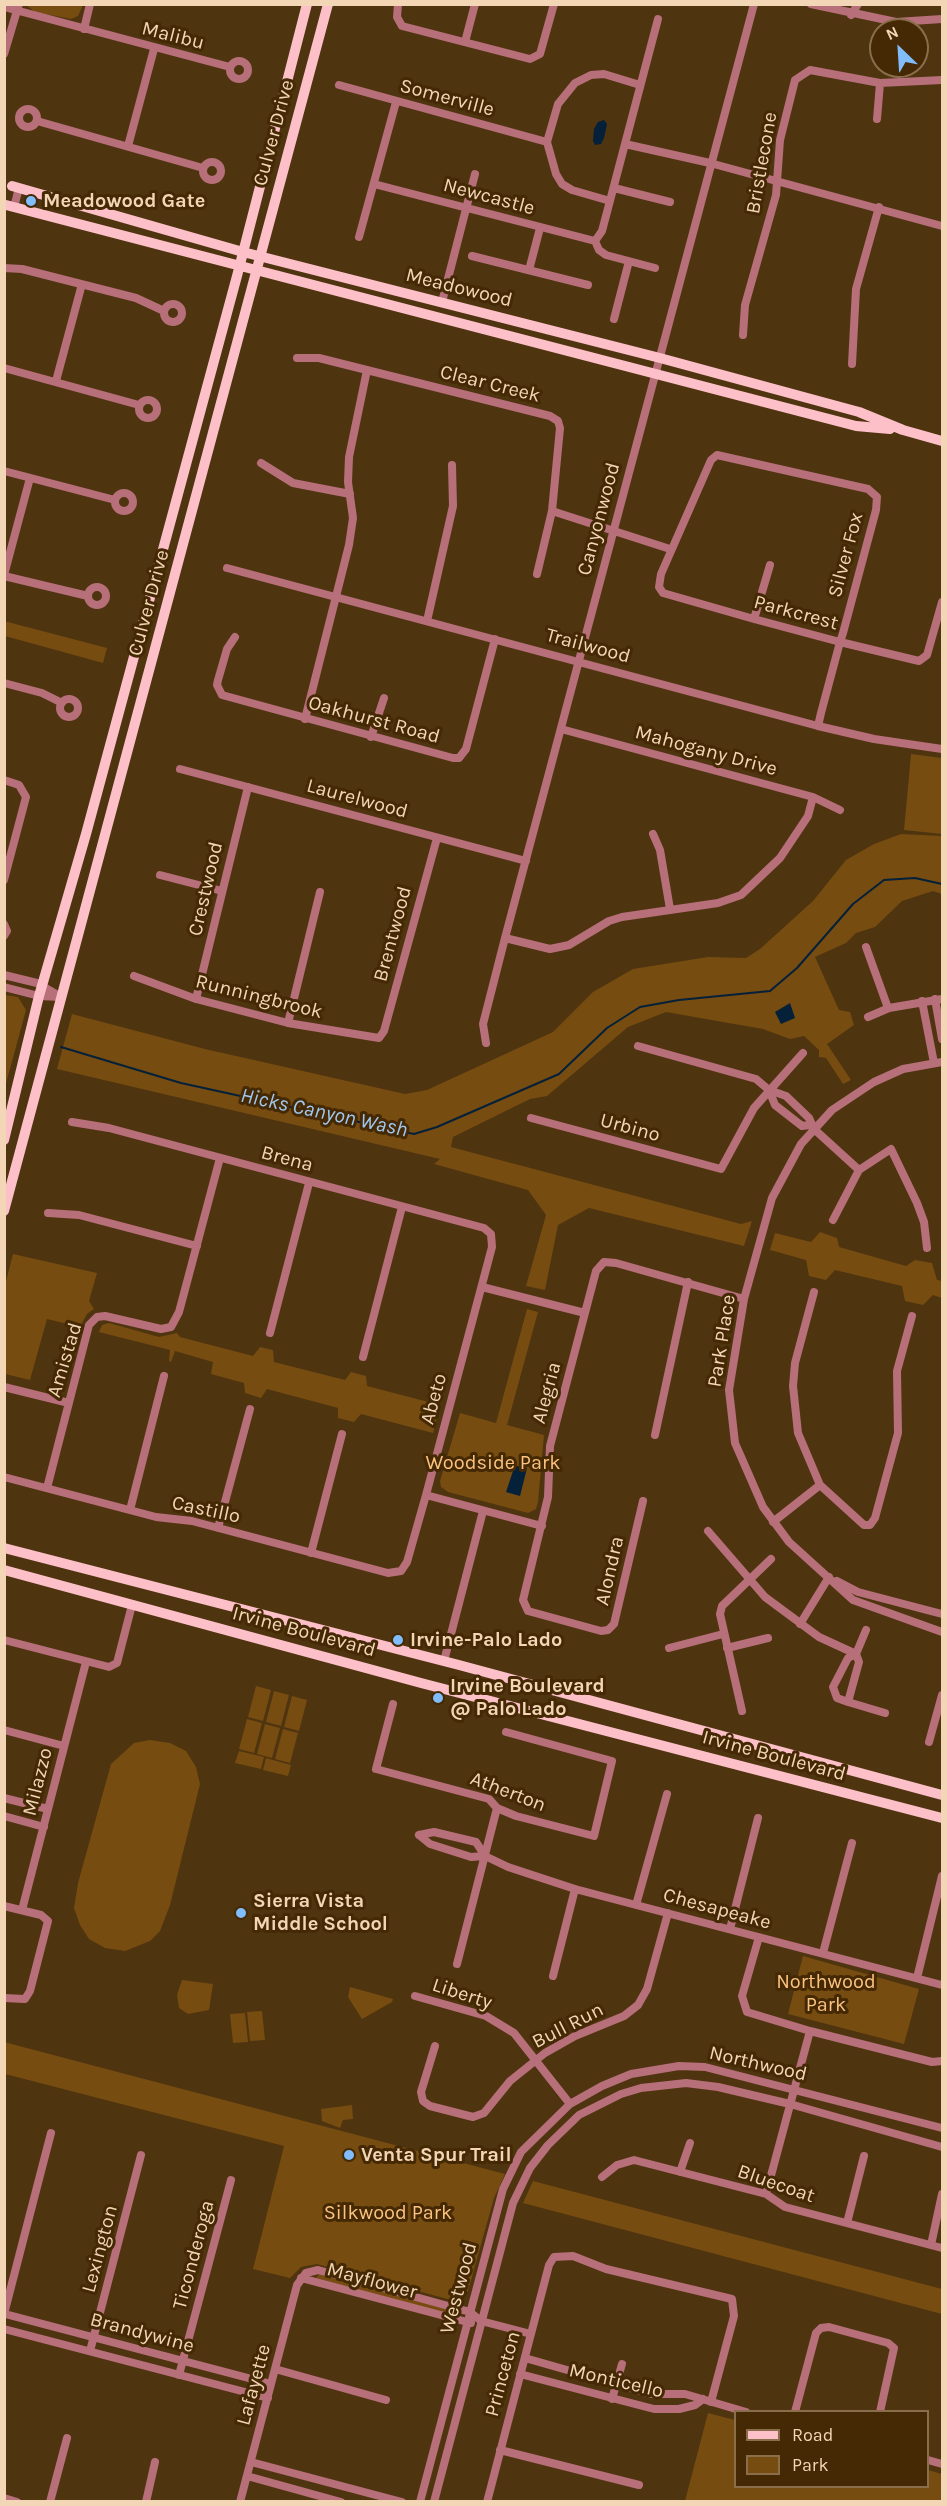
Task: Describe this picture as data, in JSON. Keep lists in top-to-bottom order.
{
  "streets": {
    "main road": ["Culver Drive", "Meadowood", "Irvine Boulevard"],
    "street": [
      "Malibu",
      "Somerville",
      "Bristlecone",
      "Newcastle",
      "Clear Creek",
      "Canyonwood",
      "Silver Fox",
      "Parkcrest",
      "Trailwood",
      "Oakhurst Road",
      "Mahogany Drive",
      "Laurelwood",
      "Crestwood",
      "Brentwood",
      "Runningbrook",
      "Urbino",
      "Brena",
      "Park Place",
      "Amistad",
      "Alegria",
      "Abeto",
      "Castillo",
      "Alondra",
      "Milazzo",
      "Atherton",
      "Chesapeake",
      "Liberty",
      "Bull Run",
      "Northwood",
      "Bluecoat",
      "Lexington",
      "Ticonderoga",
      "Mayflower",
      "Westwood",
      "Brandywine",
      "Princeton",
      "Monticello",
      "Lafayette"
    ]
  },
  "crossings": [
    ["Culver Drive", "Meadowood"],
    ["Meadowood", "Canyonwood"],
    ["Canyonwood", "Trailwood"],
    ["Canyonwood", "Mahogany Drive"],
    ["Canyonwood", "Laurelwood"],
    ["Silver Fox", "Parkcrest"],
    ["Silver Fox", "Trailwood"],
    ["Trailwood", "Oakhurst Road"],
    ["Laurelwood", "Crestwood"],
    ["Laurelwood", "Brentwood"],
    ["Crestwood", "Runningbrook"],
    ["Brentwood", "Runningbrook"],
    ["Brena", "Abeto"],
    ["Amistad", "Castillo"],
    ["Alegria", "Alondra"],
    ["Abeto", "Castillo"],
    ["Chesapeake", "Bull Run"],
    ["Liberty", "Bull Run"],
    ["Liberty", "Northwood"],
    ["Liberty", "Westwood"],
    ["Northwood", "Westwood"],
    ["Lexington", "Brandywine"],
    ["Ticonderoga", "Brandywine"],
    ["Mayflower", "Westwood"],
    ["Mayflower", "Princeton"],
    ["Mayflower", "Lafayette"],
    ["Brandywine", "Lafayette"],
    ["Princeton", "Monticello"]
  ],
  "water": ["Hicks Canyon Wash"],
  "parks": ["Woodside Park", "Northwood Park", "Silkwood Park"],
  "places": [
    "Meadowood Gate",
    "Irvine-Palo Lado",
    "Irvine Boulevard @ Palo Lado",
    "Sierra Vista Middle School",
    "Venta Spur Trail"
  ],
  "legend": ["Road", "Park"],
  "north": "top left"
}
